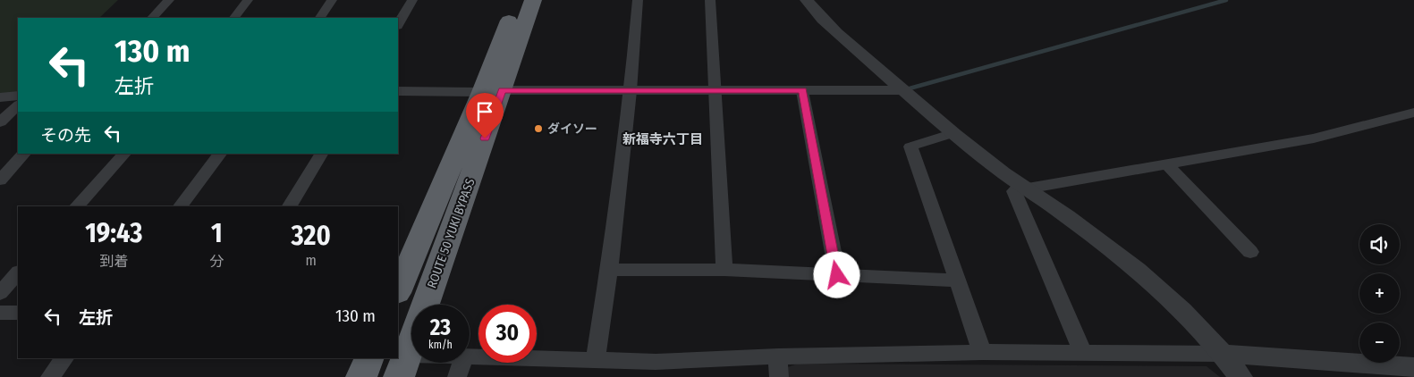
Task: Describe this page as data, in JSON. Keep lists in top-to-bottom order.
{
  "streets": {
    "highway": ["ROUTE 50 YUKI BYPASS"]
  },
  "districts": ["新福寺六丁目"],
  "places": ["ダイソー"],
  "page": {
    "turn": ["130 m", "左折"],
    "then": "その先",
    "eta": [
      "19:43",
      "到着",
      "1",
      "分",
      "320",
      "m"
    ],
    "map_buttons": ["+", "−"],
    "list": [
      {
        "name": "左折",
        "value": "130 m"
      }
    ],
    "speed": "23 km/h",
    "limit": "30"
  }
}
